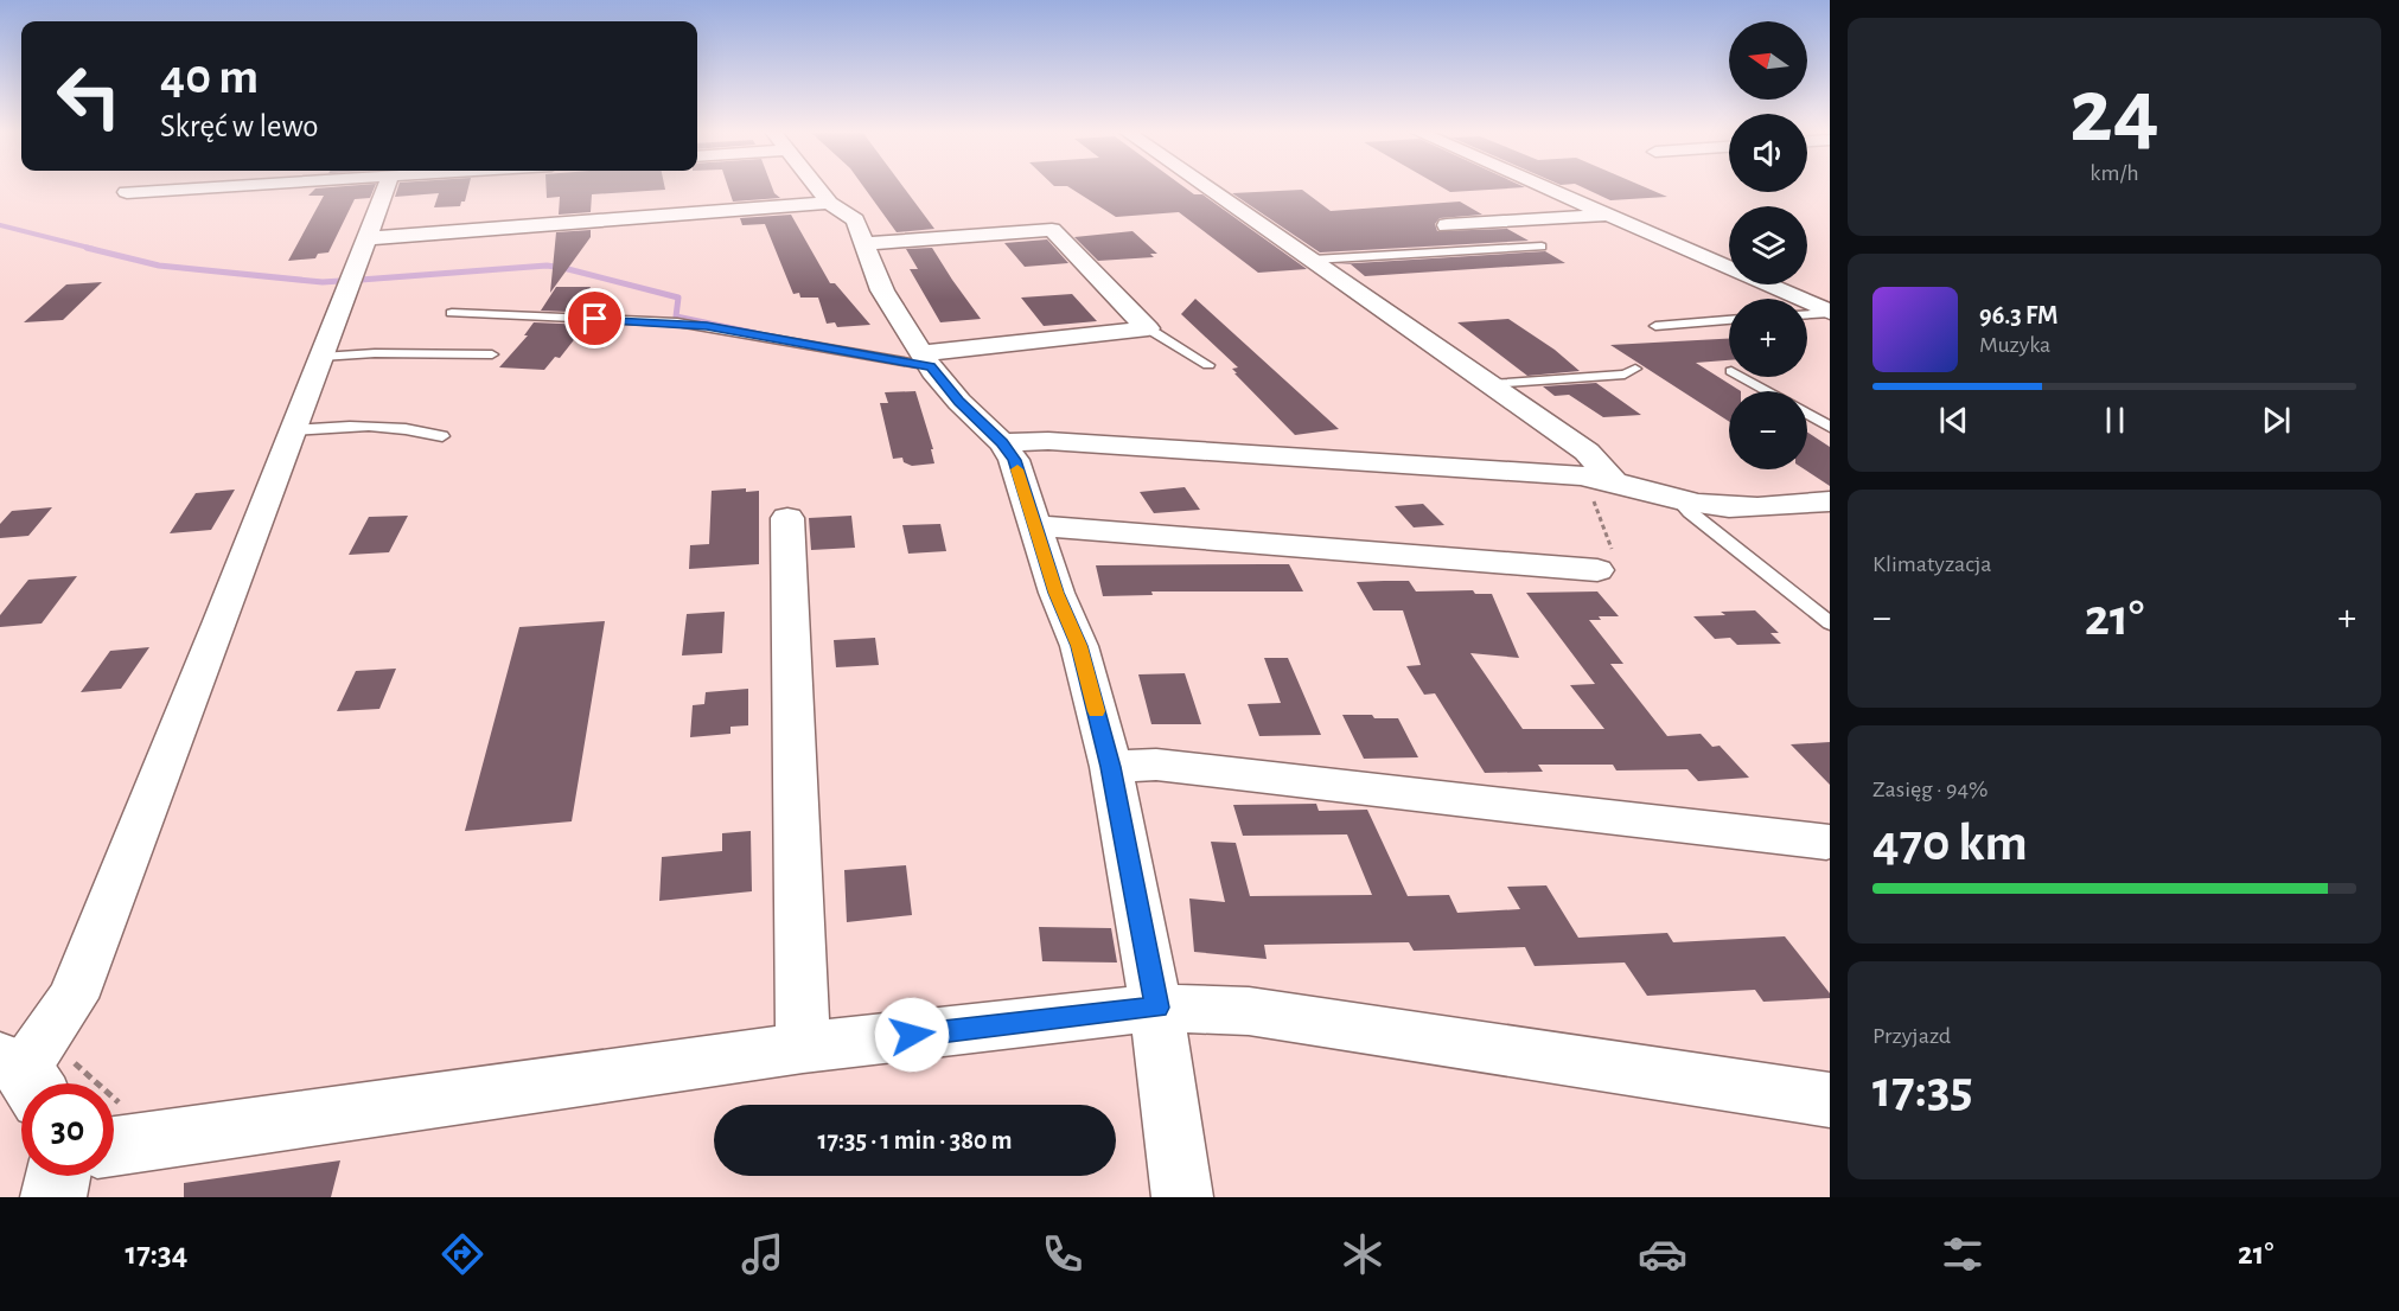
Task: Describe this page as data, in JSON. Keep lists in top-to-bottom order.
{
  "north": "left",
  "page": {
    "tile": [
      ["24", "km/h"],
      "Klimatyzacja",
      ["Zasięg · 94%", "470 km"],
      ["Przyjazd", "17:35"]
    ],
    "map_buttons": ["+", "−"],
    "turn": ["40 m", "Skręć w lewo"],
    "song": ["96.3 FM", "Muzyka"],
    "heat": ["−", "21°", "+"],
    "limit": "30",
    "trip": "17:35 · 1 min · 380 m",
    "tabs": ["17:34", "21°"]
  }
}
